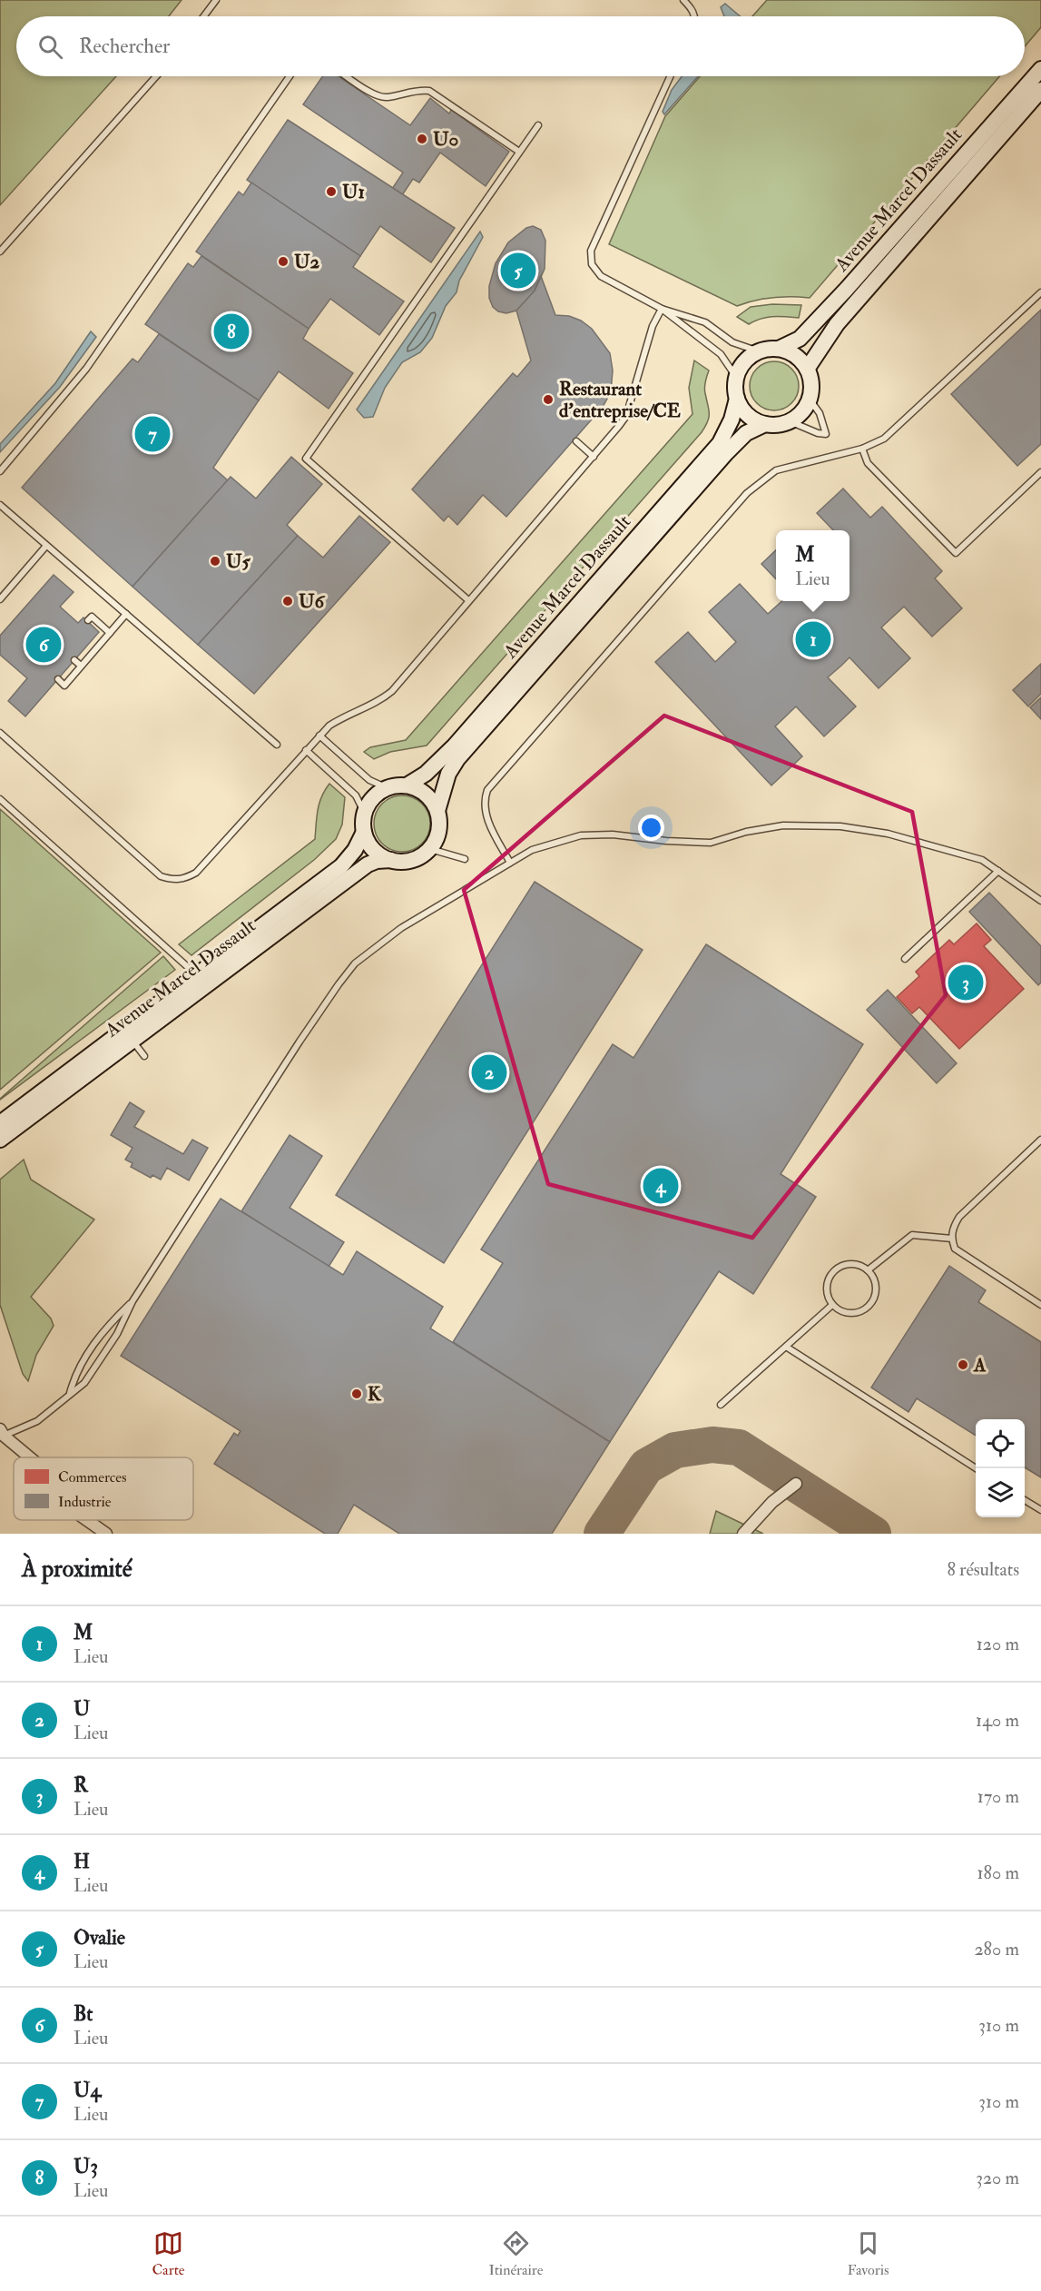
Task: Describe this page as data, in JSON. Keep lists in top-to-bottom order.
{
  "streets": {
    "main road": ["Avenue Marcel Dassault"]
  },
  "places": [
    "U0",
    "U1",
    "U2",
    "Restaurant d'entreprise/CE",
    "U5",
    "U6",
    "A",
    "K"
  ],
  "legend": ["Commerces", "Industrie"],
  "page": {
    "search": "Rechercher",
    "pins": [
      "5",
      "8",
      "7",
      "1",
      "6",
      "3",
      "2",
      "4"
    ],
    "popup": ["M", "Lieu"],
    "heading": ["À proximité", "8 résultats"],
    "list": [
      {
        "mark": "1",
        "name": "M",
        "note": "Lieu",
        "value": "120 m"
      },
      {
        "mark": "2",
        "name": "U",
        "note": "Lieu",
        "value": "140 m"
      },
      {
        "mark": "3",
        "name": "R",
        "note": "Lieu",
        "value": "170 m"
      },
      {
        "mark": "4",
        "name": "H",
        "note": "Lieu",
        "value": "180 m"
      },
      {
        "mark": "5",
        "name": "Ovalie",
        "note": "Lieu",
        "value": "280 m"
      },
      {
        "mark": "6",
        "name": "Bt",
        "note": "Lieu",
        "value": "310 m"
      },
      {
        "mark": "7",
        "name": "U4",
        "note": "Lieu",
        "value": "310 m"
      },
      {
        "mark": "8",
        "name": "U3",
        "note": "Lieu",
        "value": "320 m"
      }
    ],
    "nav": ["Carte", "Itinéraire", "Favoris"]
  }
}
